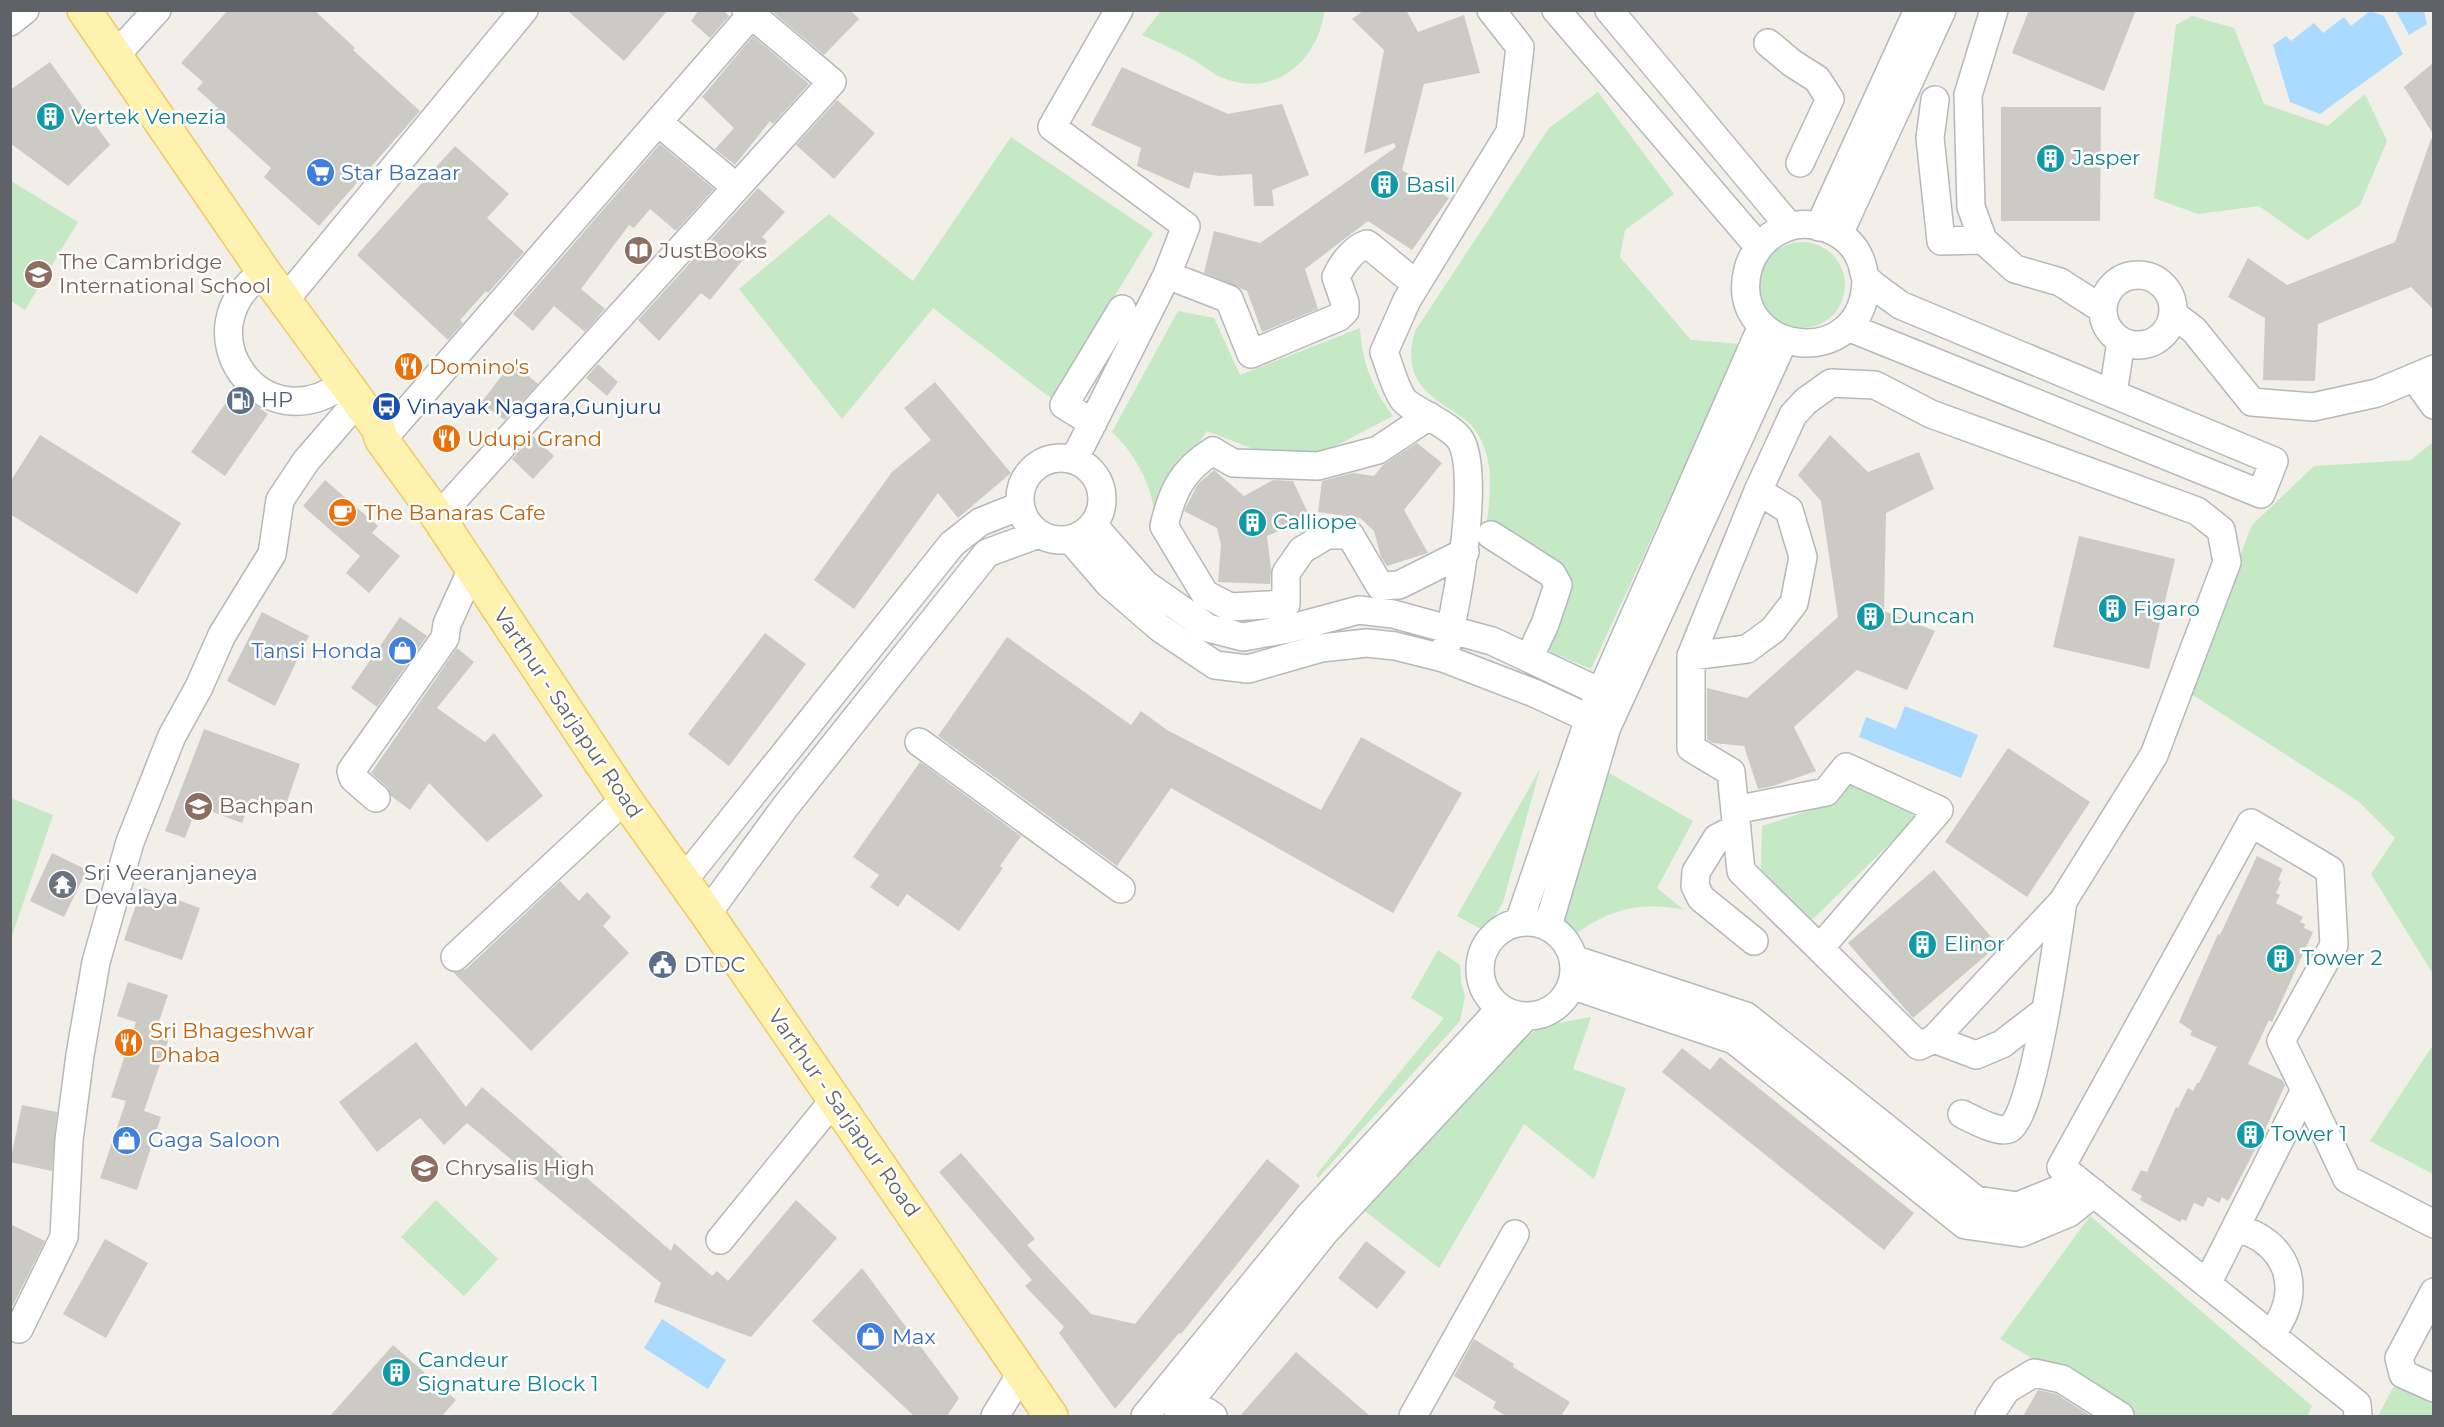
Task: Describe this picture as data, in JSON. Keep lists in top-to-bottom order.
{
  "streets": {
    "main road": ["Varthur - Sarjapur Road"]
  },
  "places": {
    "building": [
      "Vertek Venezia",
      "Jasper",
      "Basil",
      "Calliope",
      "Figaro",
      "Duncan",
      "Elinor",
      "Tower 2",
      "Tower 1",
      "Candeur Signature Block 1"
    ],
    "supermarket": ["Star Bazaar"],
    "library": ["JustBooks"],
    "school or university": ["The Cambridge International School", "Bachpan", "Chrysalis High"],
    "restaurant": ["Domino's", "Udupi Grand", "Sri Bhageshwar Dhaba"],
    "fuel station": ["HP"],
    "bus stop": ["Vinayak Nagara,Gunjuru"],
    "cafe": ["The Banaras Cafe"],
    "shop": ["Tansi Honda", "Gaga Saloon", "Max"],
    "temple": ["Sri Veeranjaneya Devalaya"],
    "public building": ["DTDC"]
  }
}
